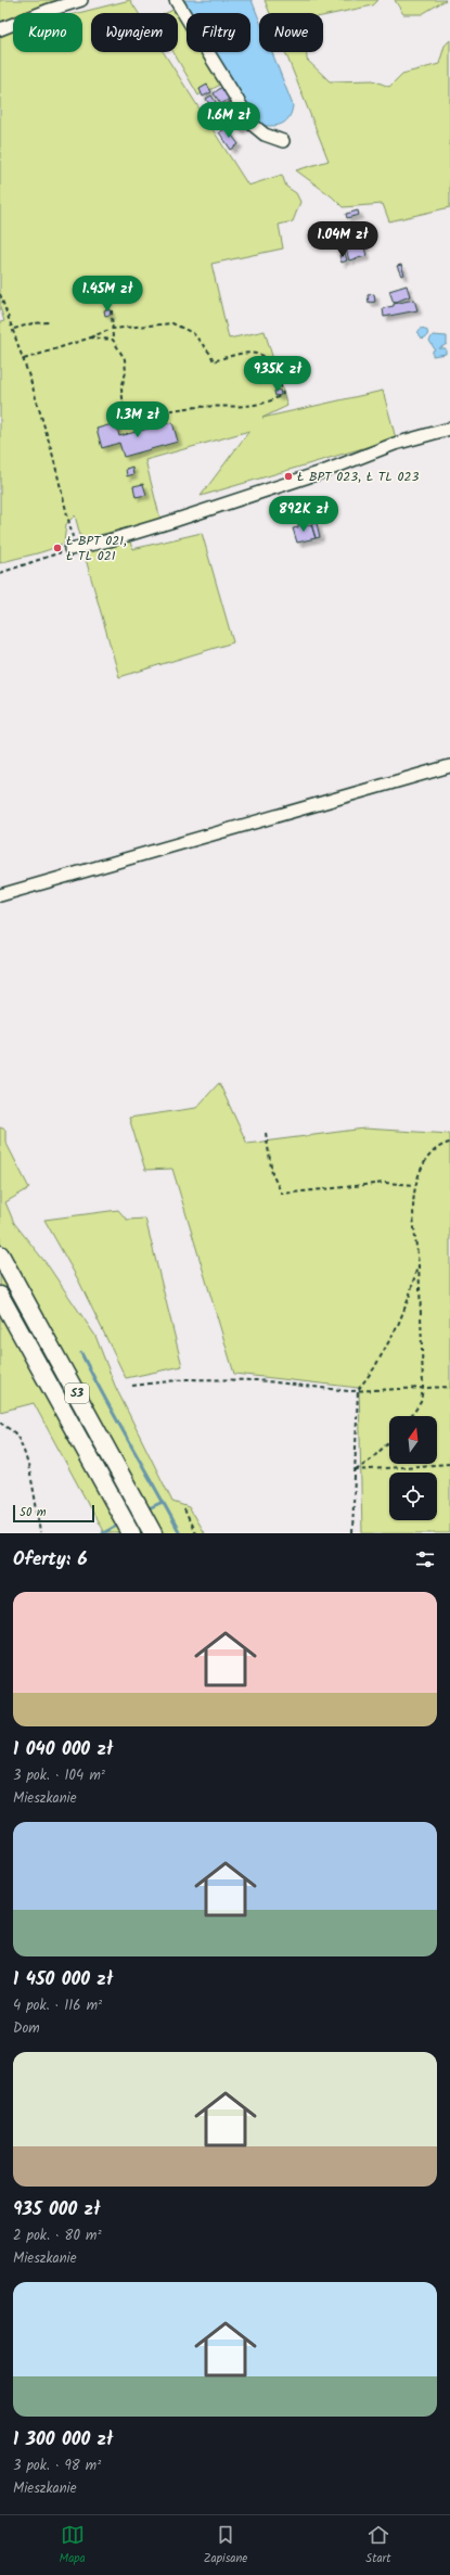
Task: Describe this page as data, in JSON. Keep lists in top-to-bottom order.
{
  "streets": {
    "highway": ["S3"]
  },
  "places": ["Ł BPT 023, Ł TL 023", "Ł BPT 021, Ł TL 021"],
  "scale_bar": "50 m",
  "north": "top",
  "page": {
    "chip": [
      "Kupno",
      "Wynajem",
      "Filtry",
      "Nowe"
    ],
    "price": [
      "1.6M zł",
      "1.04M zł",
      "1.45M zł",
      "935K zł",
      "1.3M zł",
      "892K zł"
    ],
    "scale": "50 m",
    "heading": "Oferty: 6",
    "list": [
      {
        "name": "1 040 000 zł",
        "note": "3 pok. · 104 m² · Mieszkanie"
      },
      {
        "name": "1 450 000 zł",
        "note": "4 pok. · 116 m² · Dom"
      },
      {
        "name": "935 000 zł",
        "note": "2 pok. · 80 m² · Mieszkanie"
      },
      {
        "name": "1 300 000 zł",
        "note": "3 pok. · 98 m² · Mieszkanie"
      }
    ],
    "tabs": ["Mapa", "Zapisane", "Start"]
  }
}
